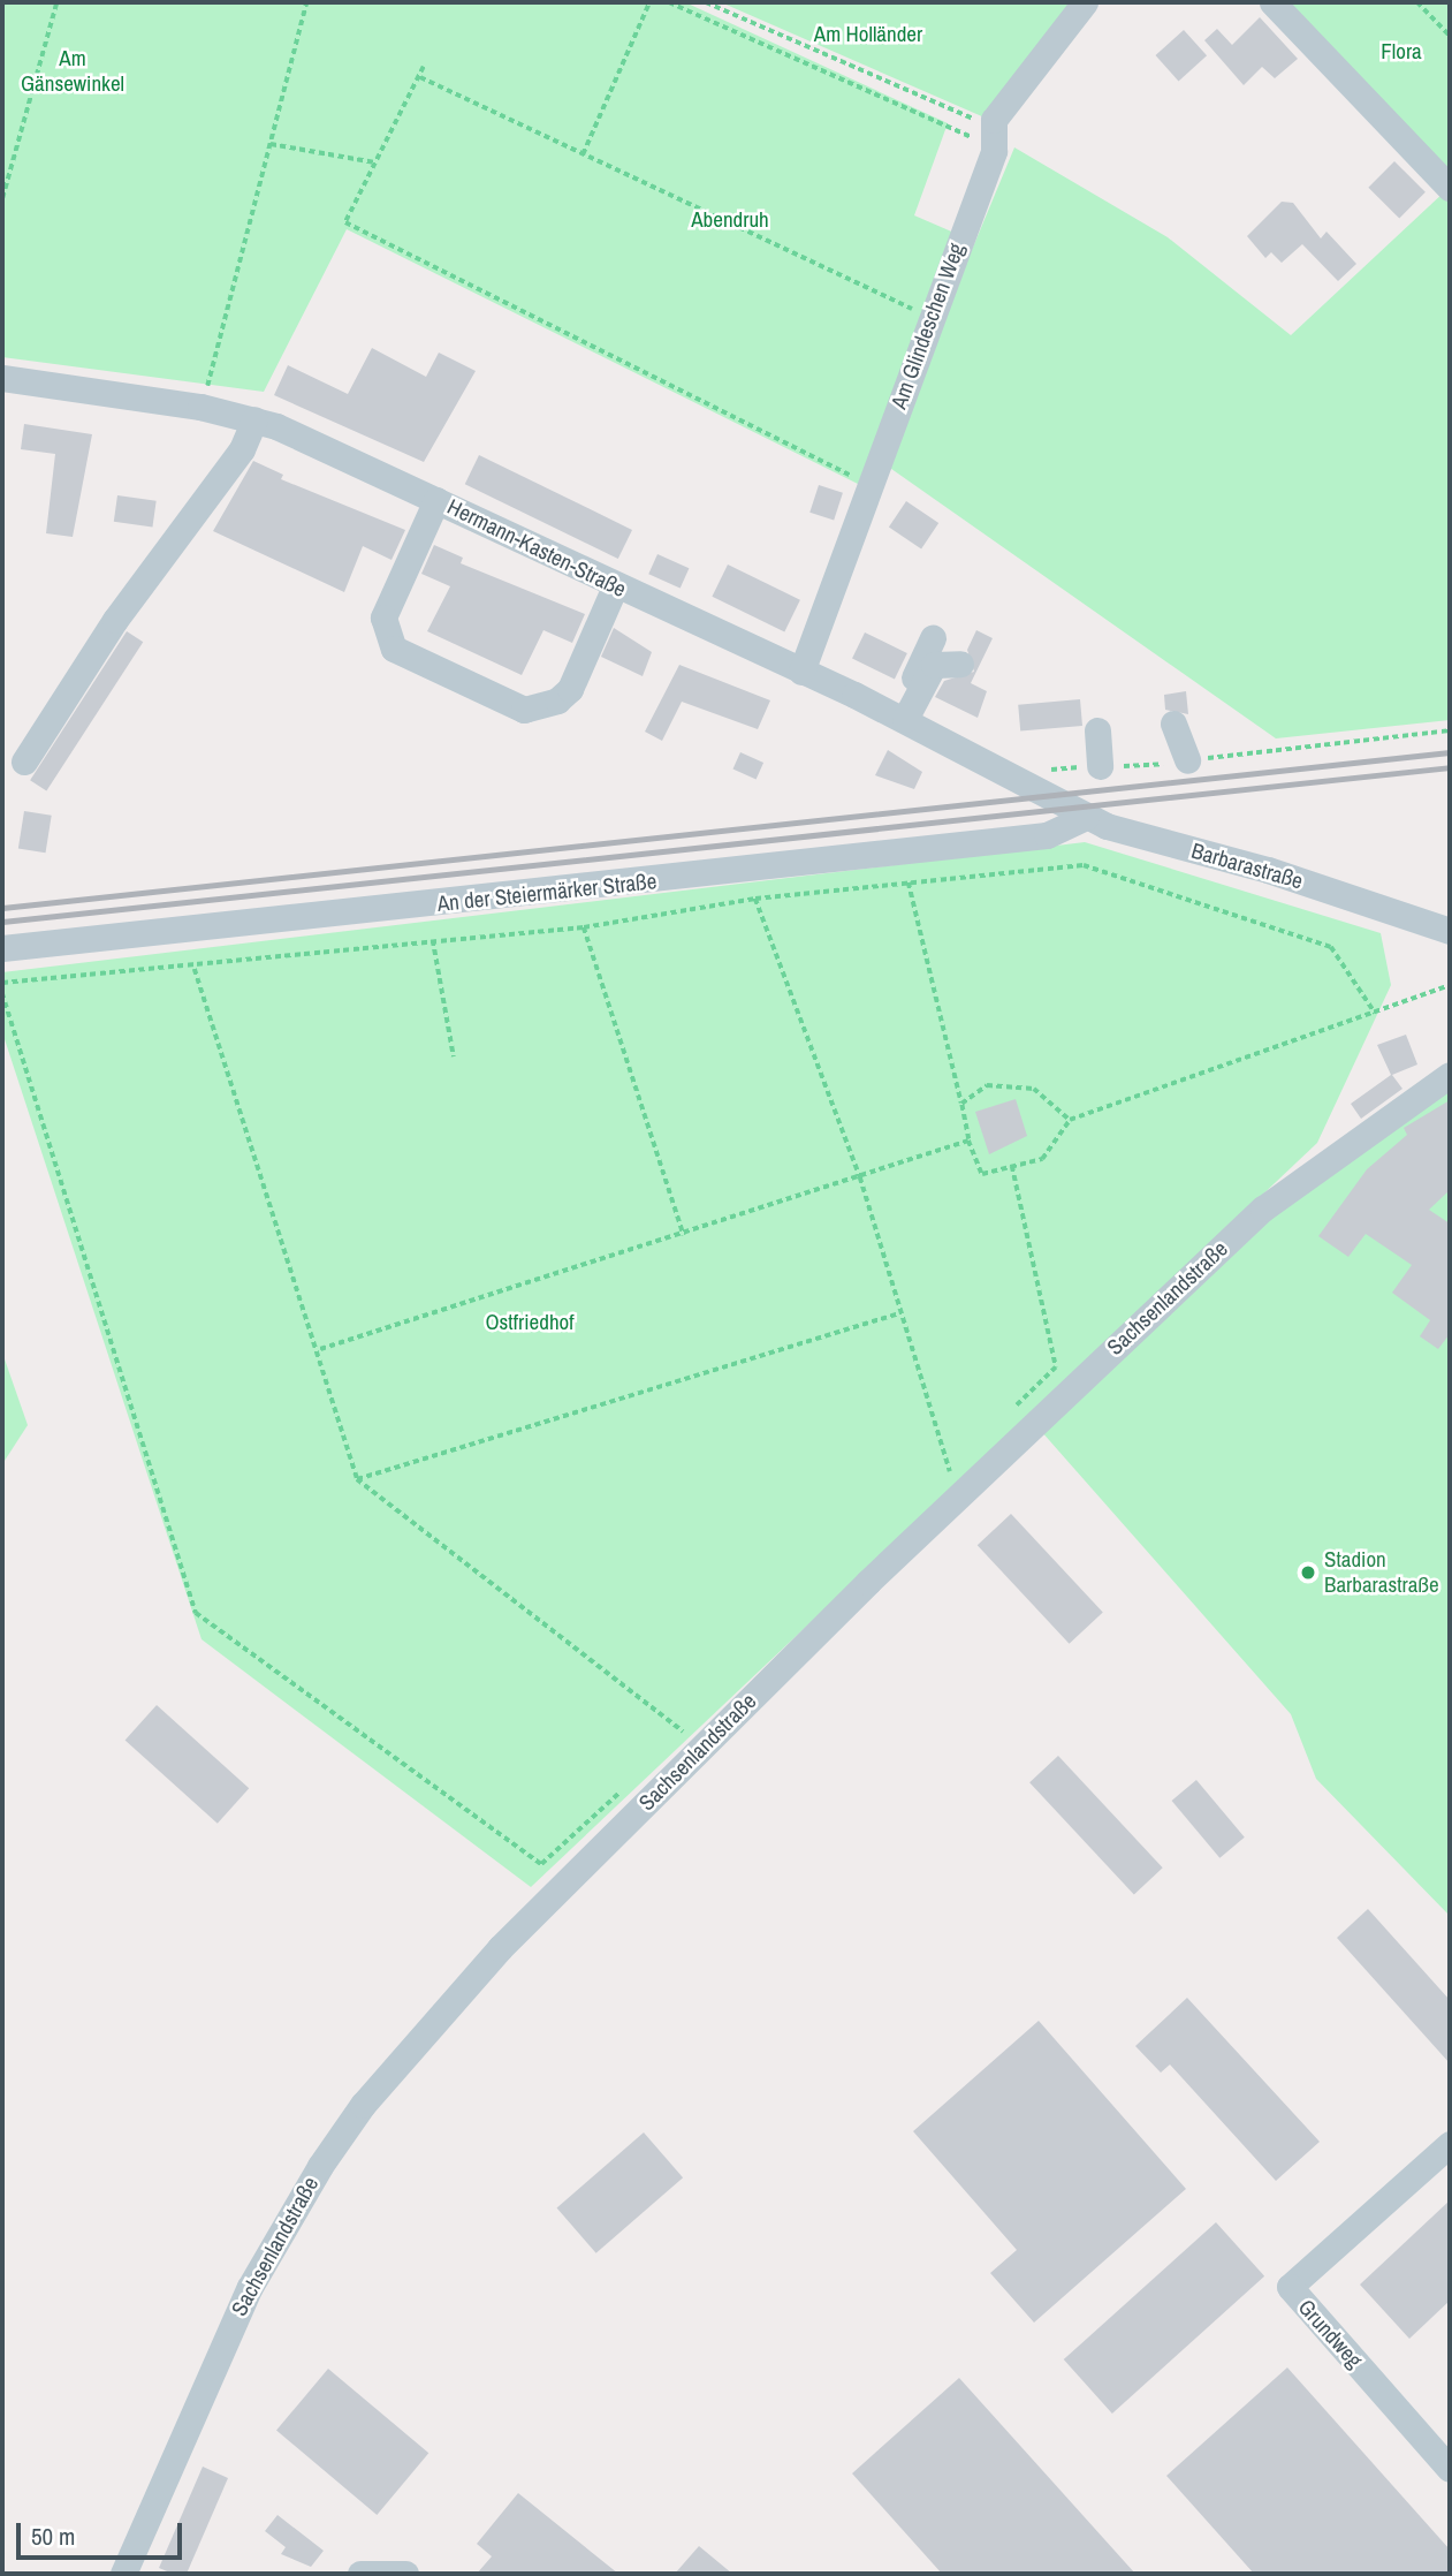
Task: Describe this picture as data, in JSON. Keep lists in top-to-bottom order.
{
  "streets": {
    "street": [
      "Am Glindeschen Weg",
      "Hermann-Kasten-Straße",
      "Barbarastraße",
      "An der Steiermärker Straße",
      "Sachsenlandstraße",
      "Grundweg"
    ]
  },
  "crossings": [
    ["Am Glindeschen Weg", "Hermann-Kasten-Straße"],
    ["Hermann-Kasten-Straße", "Barbarastraße"],
    ["Barbarastraße", "An der Steiermärker Straße"]
  ],
  "parks": [
    "Am Holländer",
    "Flora",
    "Am Gänsewinkel",
    "Abendruh",
    "Ostfriedhof"
  ],
  "places": ["Stadion Barbarastraße"],
  "scale_bar": "50 m"
}
